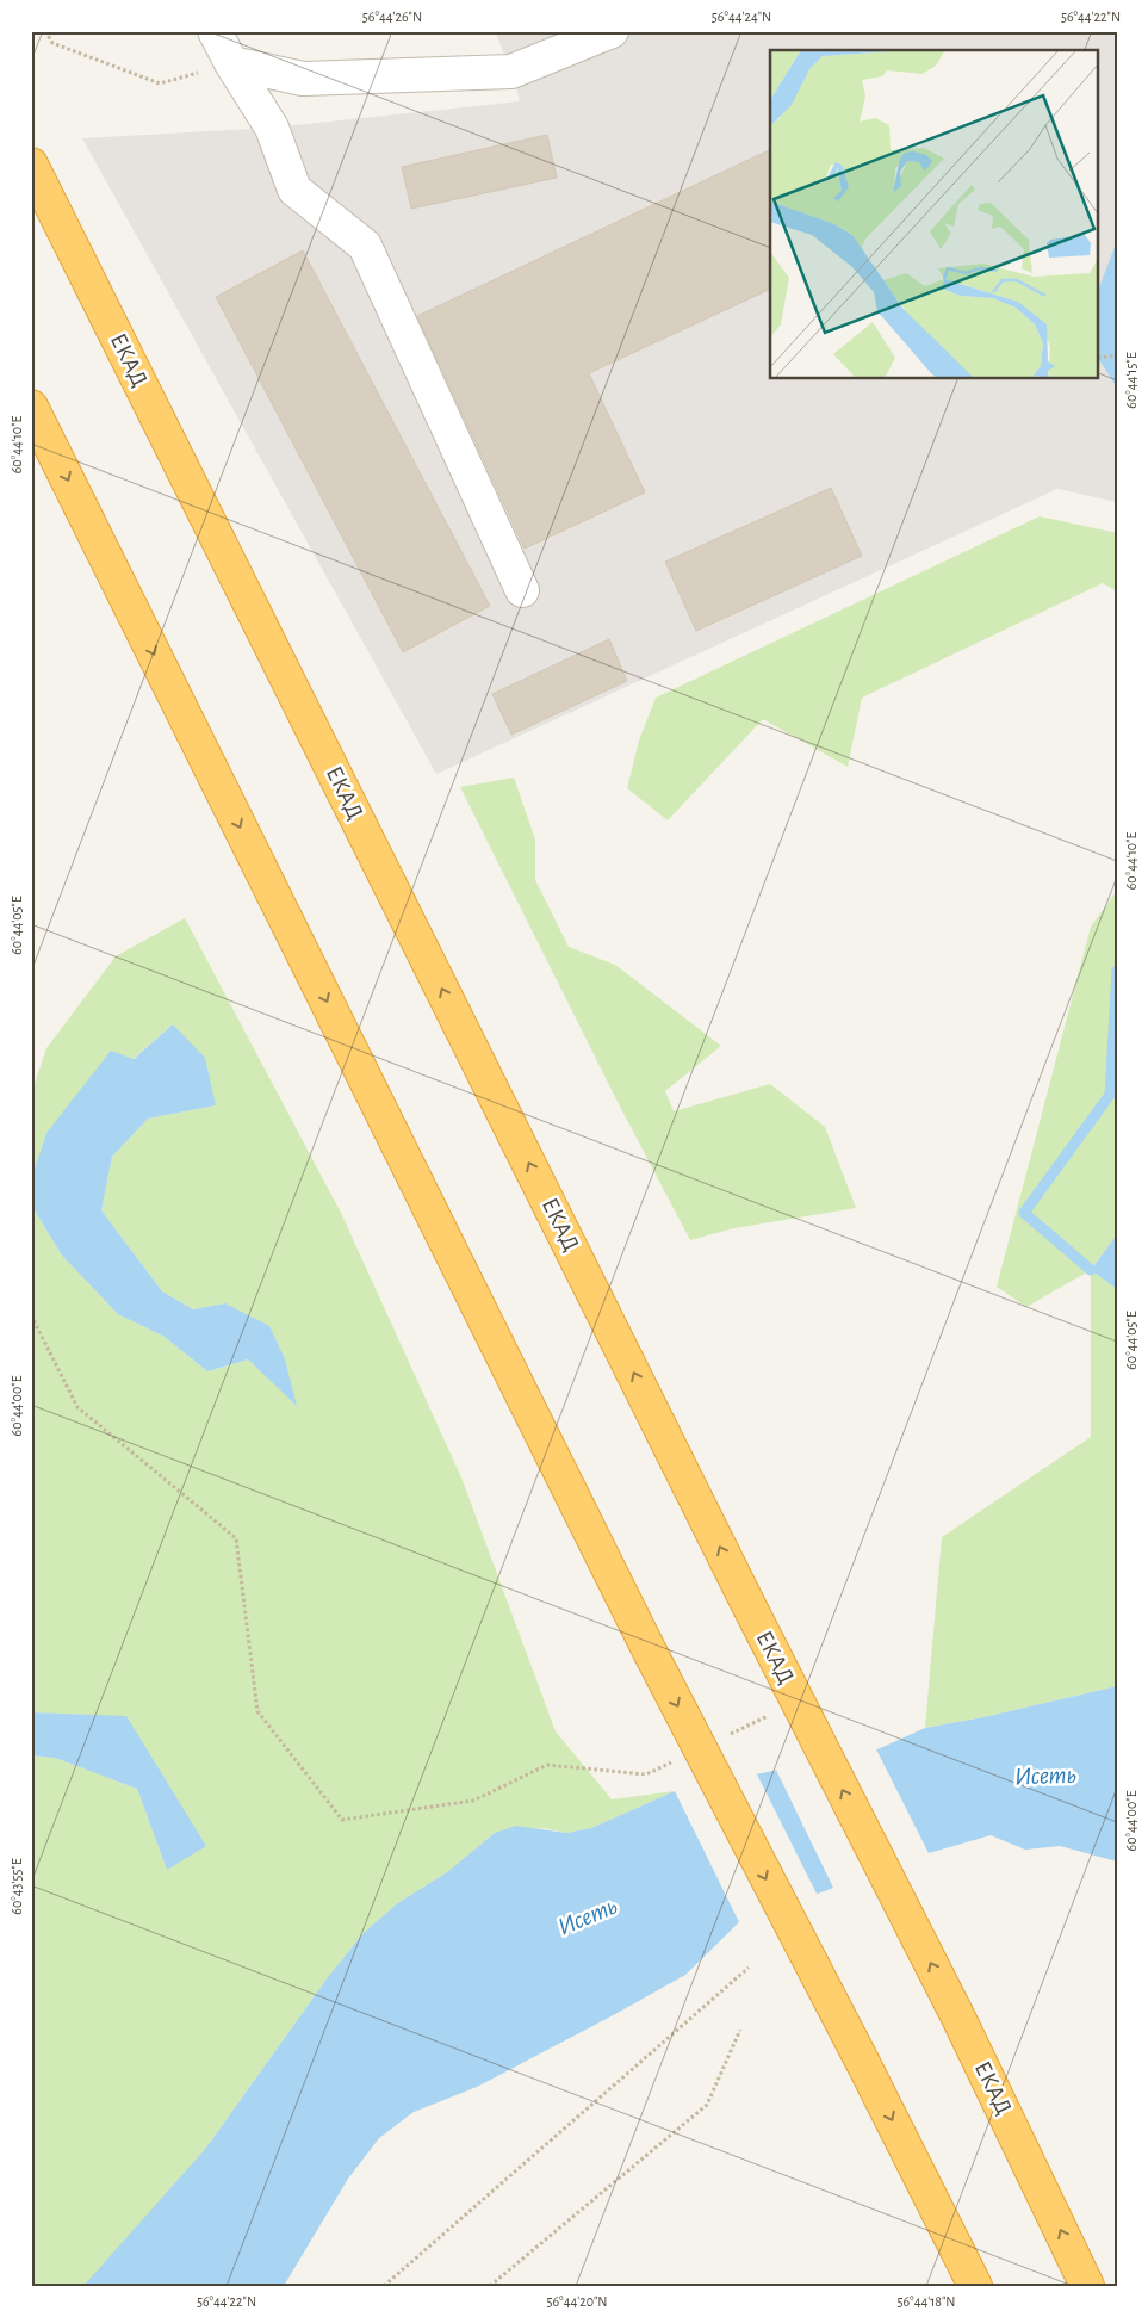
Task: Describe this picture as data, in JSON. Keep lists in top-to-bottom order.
{
  "streets": {
    "highway": ["ЕКАД"]
  },
  "water": ["Исеть"],
  "coordinates": [
    "56°44'26\"N",
    "56°44'24\"N",
    "56°44'22\"N",
    "60°44'15\"E",
    "60°44'10\"E",
    "60°44'05\"E",
    "60°44'00\"E",
    "60°43'55\"E",
    "56°44'20\"N",
    "56°44'18\"N"
  ]
}
